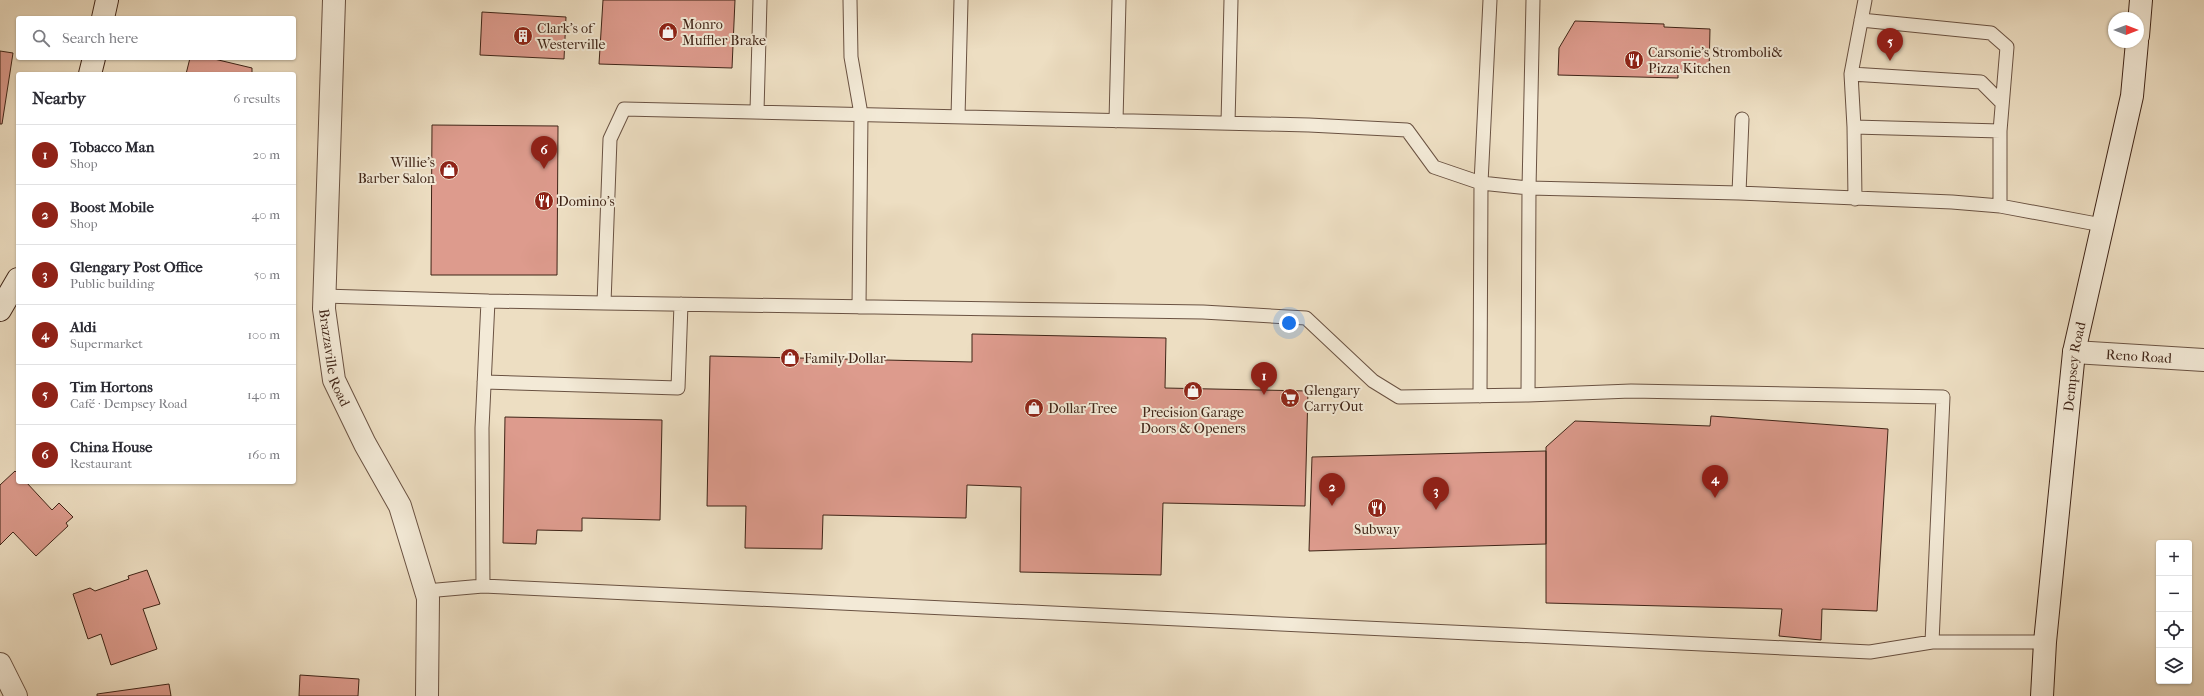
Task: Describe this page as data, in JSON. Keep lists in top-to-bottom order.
{
  "streets": {
    "street": ["Brazzaville Road", "Reno Road", "Dempsey Road"]
  },
  "crossings": [
    ["Reno Road", "Dempsey Road"]
  ],
  "places": {
    "shop": [
      "Monro Muffler Brake",
      "Willie's Barber Salon",
      "Family Dollar",
      "Precision Garage Doors & Openers",
      "Dollar Tree"
    ],
    "building": ["Clark's of Westerville"],
    "restaurant": ["Carsonie's Stromboli& Pizza Kitchen", "Domino's", "Subway"],
    "supermarket": ["Glengary CarryOut"]
  },
  "north": "right",
  "page": {
    "search": "Search here",
    "pins": [
      "5",
      "6",
      "1",
      "4",
      "2",
      "3"
    ],
    "heading": ["Nearby", "6 results"],
    "list": [
      {
        "mark": "1",
        "name": "Tobacco Man",
        "note": "Shop",
        "value": "20 m"
      },
      {
        "mark": "2",
        "name": "Boost Mobile",
        "note": "Shop",
        "value": "40 m"
      },
      {
        "mark": "3",
        "name": "Glengary Post Office",
        "note": "Public building",
        "value": "50 m"
      },
      {
        "mark": "4",
        "name": "Aldi",
        "note": "Supermarket",
        "value": "100 m"
      },
      {
        "mark": "5",
        "name": "Tim Hortons",
        "note": "Café · Dempsey Road",
        "value": "140 m"
      },
      {
        "mark": "6",
        "name": "China House",
        "note": "Restaurant",
        "value": "160 m"
      }
    ],
    "map_buttons": ["+", "−"]
  }
}
